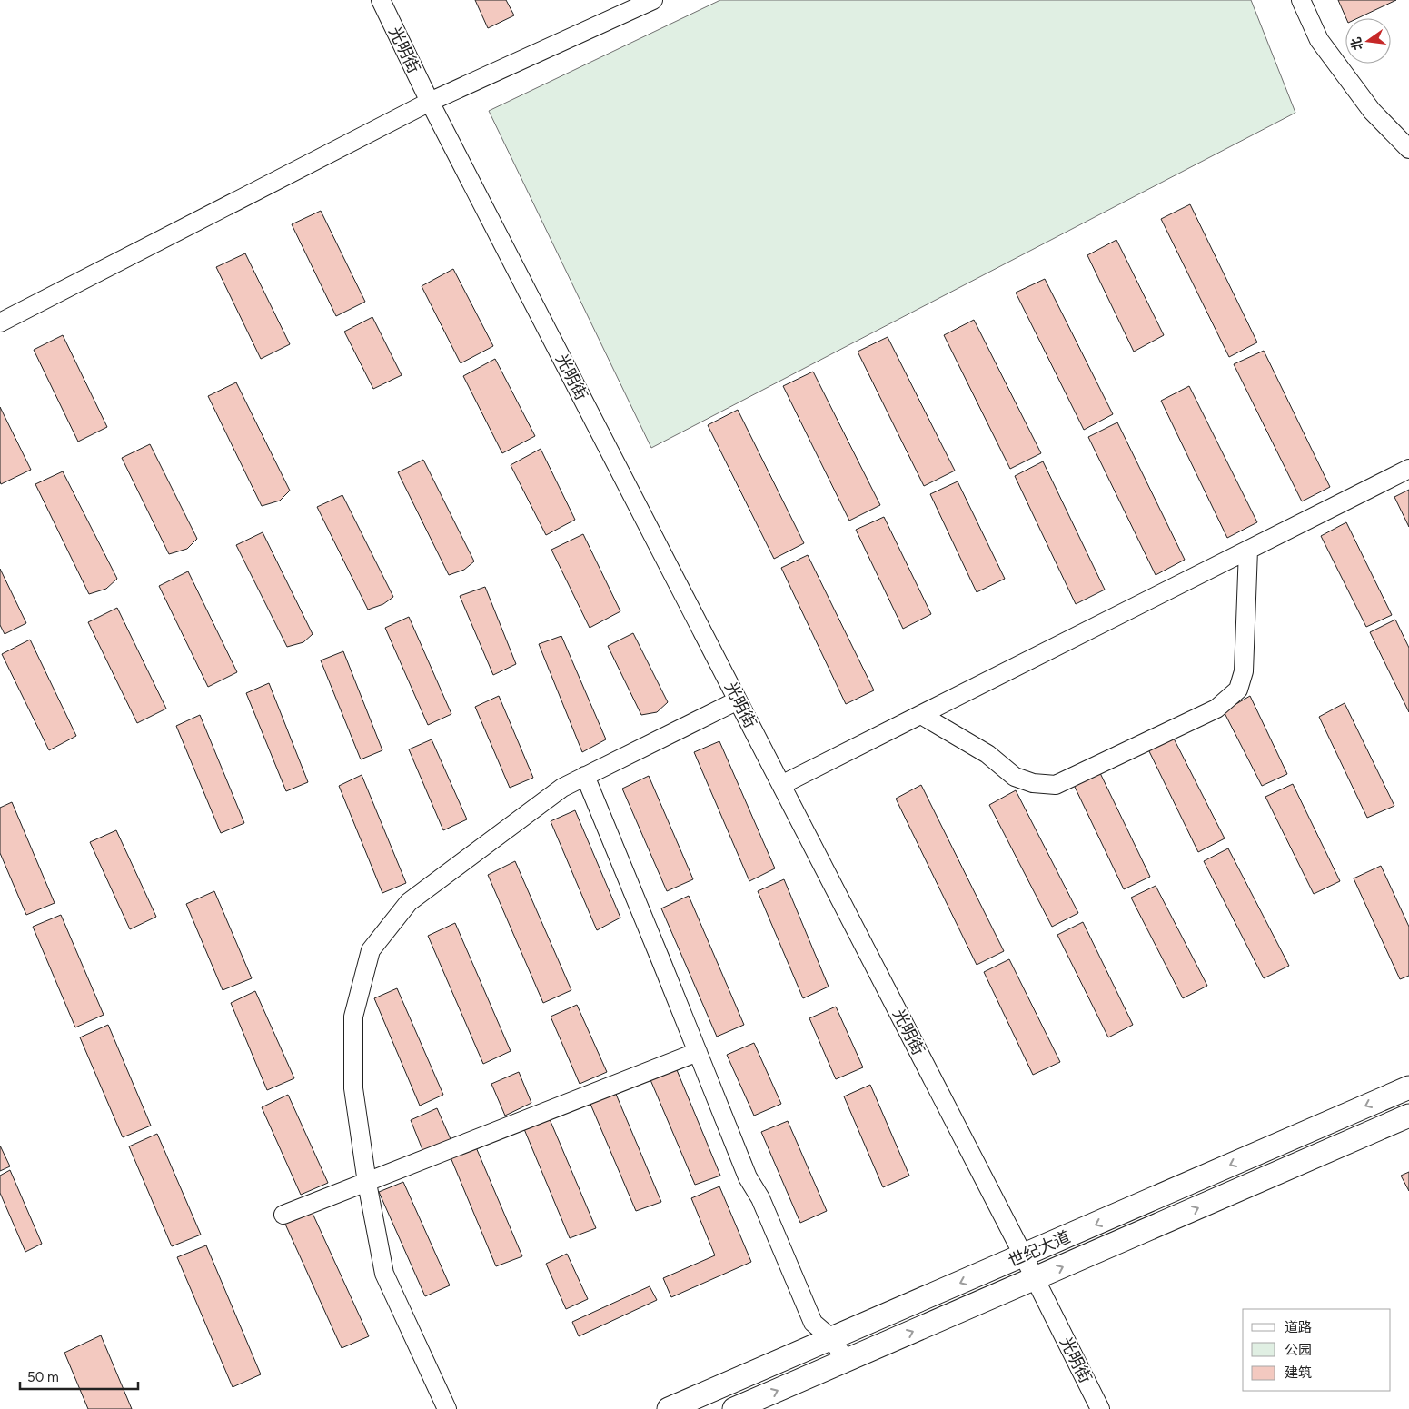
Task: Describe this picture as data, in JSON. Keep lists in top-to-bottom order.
{
  "streets": {
    "main road": ["世纪大道"],
    "street": ["光明街"]
  },
  "crossings": [
    ["光明街", "世纪大道"]
  ],
  "legend": ["道路", "公园", "建筑"],
  "scale_bar": "50 m",
  "north": "left"
}
